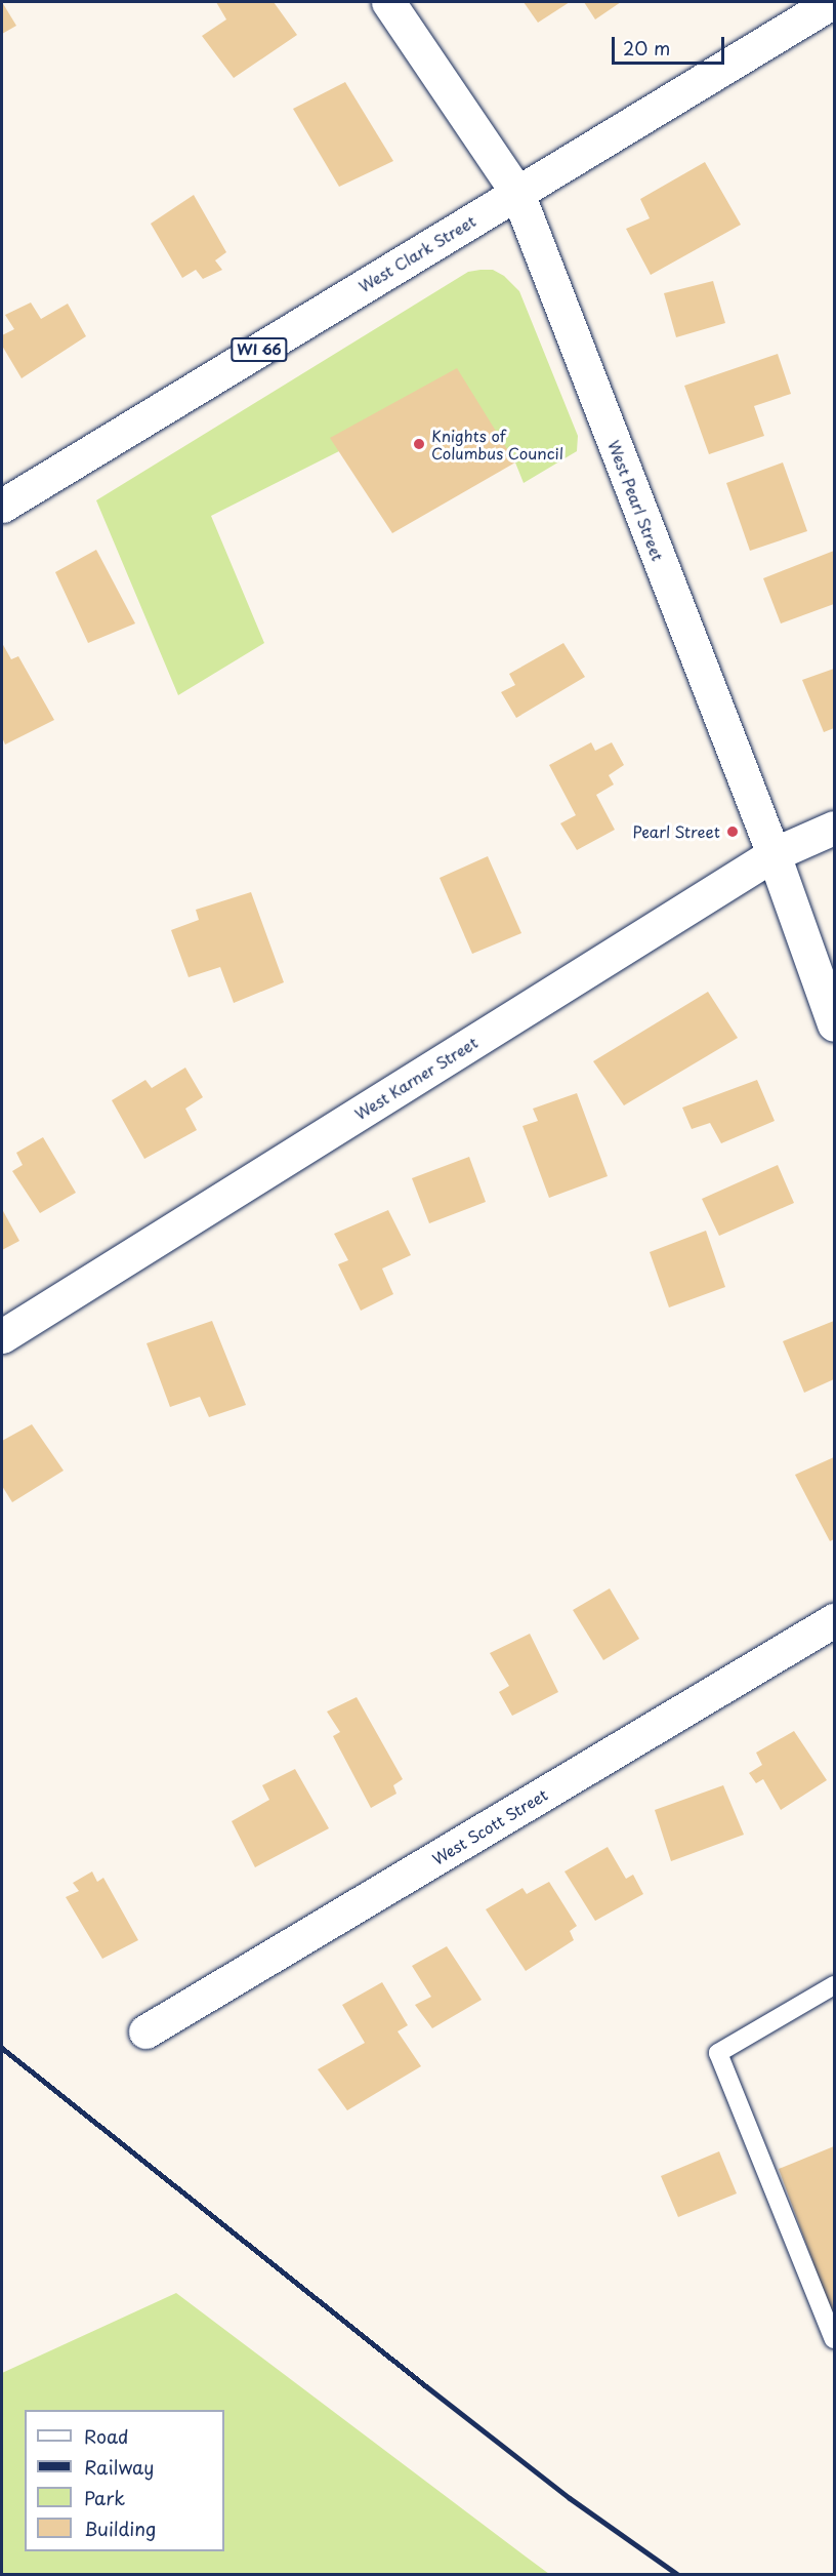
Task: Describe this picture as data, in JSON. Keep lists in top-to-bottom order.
{
  "streets": {
    "street": [
      "West Clark Street",
      "WI 66",
      "West Pearl Street",
      "West Karner Street",
      "West Scott Street"
    ]
  },
  "crossings": [
    ["West Clark Street", "West Pearl Street"],
    ["West Pearl Street", "West Karner Street"]
  ],
  "places": ["Knights of Columbus Council", "Pearl Street"],
  "legend": [
    "Road",
    "Railway",
    "Park",
    "Building"
  ],
  "scale_bar": "20 m"
}
